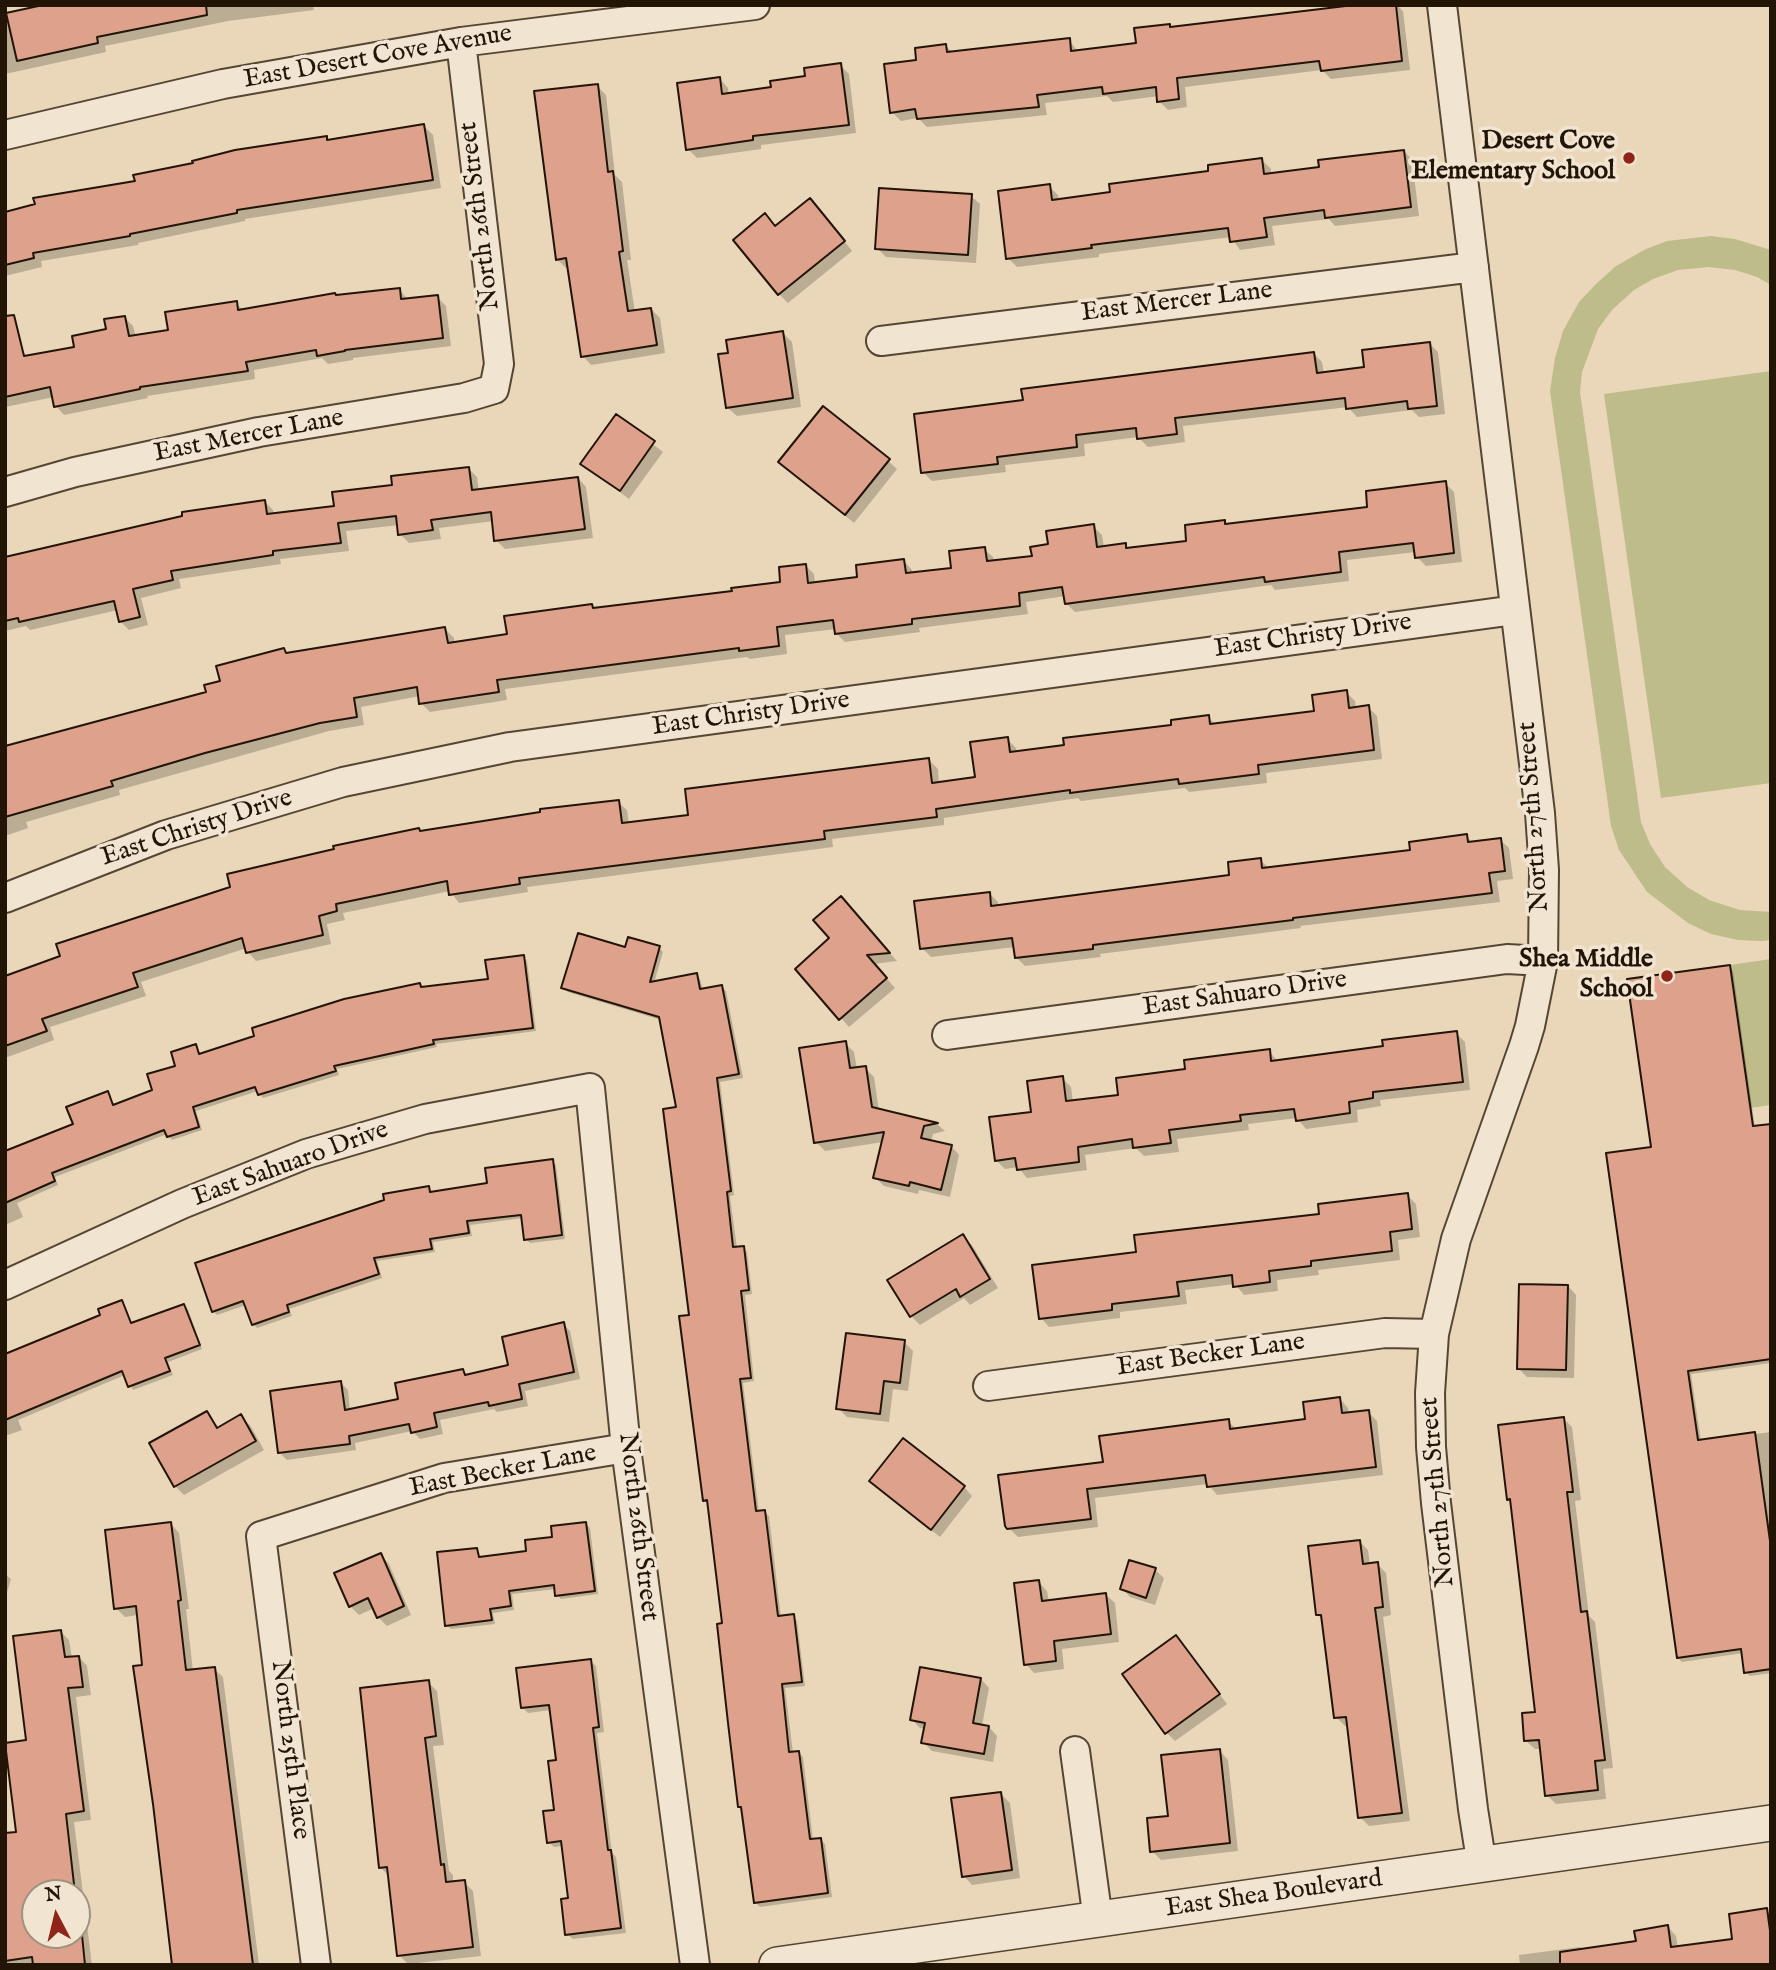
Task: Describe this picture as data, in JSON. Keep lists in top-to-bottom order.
{
  "streets": {
    "street": [
      "East Desert Cove Avenue",
      "North 26th Street",
      "East Mercer Lane",
      "East Christy Drive",
      "North 27th Street",
      "East Sahuaro Drive",
      "East Becker Lane",
      "North 25th Place",
      "East Shea Boulevard"
    ]
  },
  "crossings": [
    ["East Desert Cove Avenue", "North 26th Street"],
    ["North 26th Street", "East Mercer Lane"],
    ["North 26th Street", "East Sahuaro Drive"],
    ["North 26th Street", "East Becker Lane"],
    ["East Mercer Lane", "North 27th Street"],
    ["East Christy Drive", "North 27th Street"],
    ["North 27th Street", "East Sahuaro Drive"],
    ["North 27th Street", "East Becker Lane"],
    ["North 27th Street", "East Shea Boulevard"],
    ["East Becker Lane", "North 25th Place"]
  ],
  "places": ["Desert Cove Elementary School", "Shea Middle School"],
  "north": "top"
}
